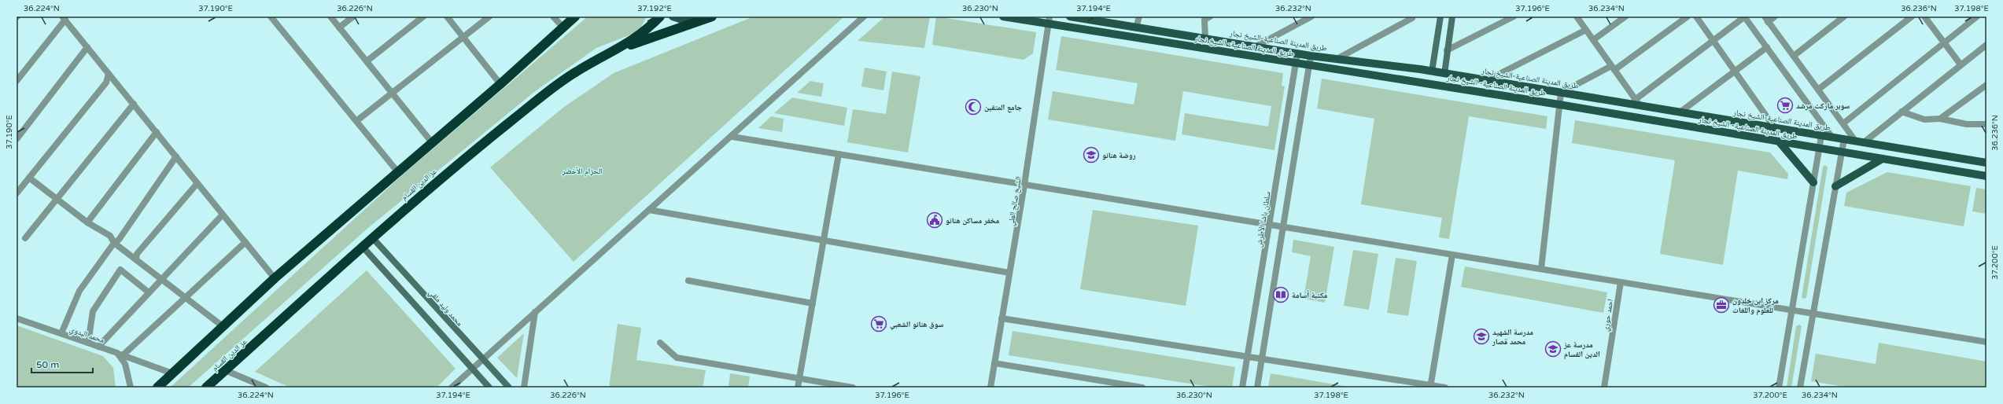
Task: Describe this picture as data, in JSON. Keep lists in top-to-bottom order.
{
  "streets": {
    "highway": ["عز الدين القسام"],
    "main road": ["طريق المدينة الصناعية-الشيخ نجار", "طريق المدينة الصناعية- الشيخ نجار"],
    "street": [
      "الشيخ صالح العلي",
      "سلطان باشا الأطرش",
      "محمد وليد ملقي",
      "احمد حوري",
      "محمد البدوي"
    ]
  },
  "crossings": [
    ["طريق المدينة الصناعية-الشيخ نجار", "سلطان باشا الأطرش"],
    ["طريق المدينة الصناعية- الشيخ نجار", "الشيخ صالح العلي"],
    ["طريق المدينة الصناعية- الشيخ نجار", "سلطان باشا الأطرش"],
    ["عز الدين القسام", "محمد وليد ملقي"]
  ],
  "parks": ["الحزام الأخضر"],
  "places": {
    "supermarket": ["سوبر ماركت مرشد", "سوق هنانو الشعبي"],
    "mosque": ["جامع المتقين"],
    "school or university": ["روضة هنانو", "مدرسة الشهيد محمد قصار", "مدرسة عز الدين القسام"],
    "public building": ["مخفر مساكن هنانو"],
    "library": ["مكتبة أسامة"],
    "office": ["مركز ابن خلدون للعلوم واللغات"]
  },
  "scale_bar": "50 m",
  "coordinates": [
    "36.224°N",
    "37.190°E",
    "36.226°N",
    "37.192°E",
    "36.230°N",
    "37.194°E",
    "36.232°N",
    "37.196°E",
    "36.234°N",
    "36.236°N",
    "37.198°E",
    "37.200°E"
  ]
}
